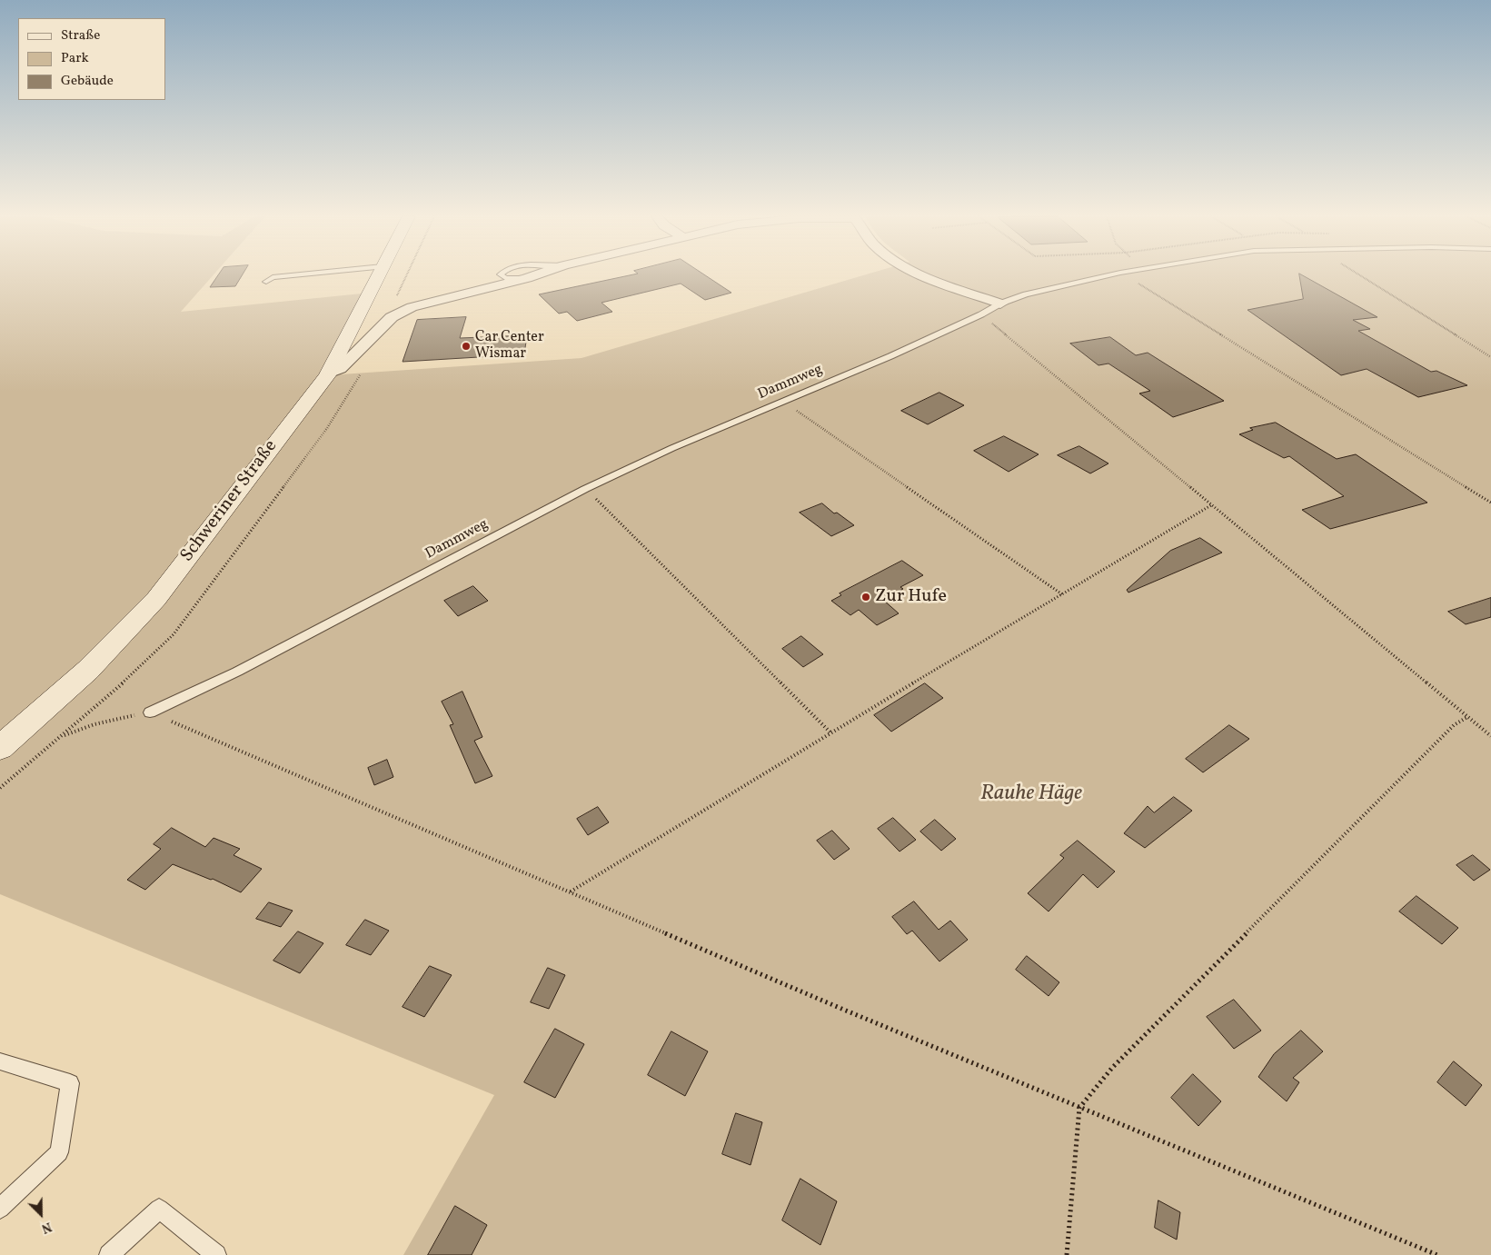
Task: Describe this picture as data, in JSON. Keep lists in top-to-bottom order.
{
  "streets": {
    "main road": ["Schweriner Straße"],
    "lane": ["Dammweg"]
  },
  "parks": ["Rauhe Häge"],
  "places": ["Car Center Wismar", "Zur Hufe"],
  "legend": ["Straße", "Park", "Gebäude"],
  "north": "bottom right"
}
